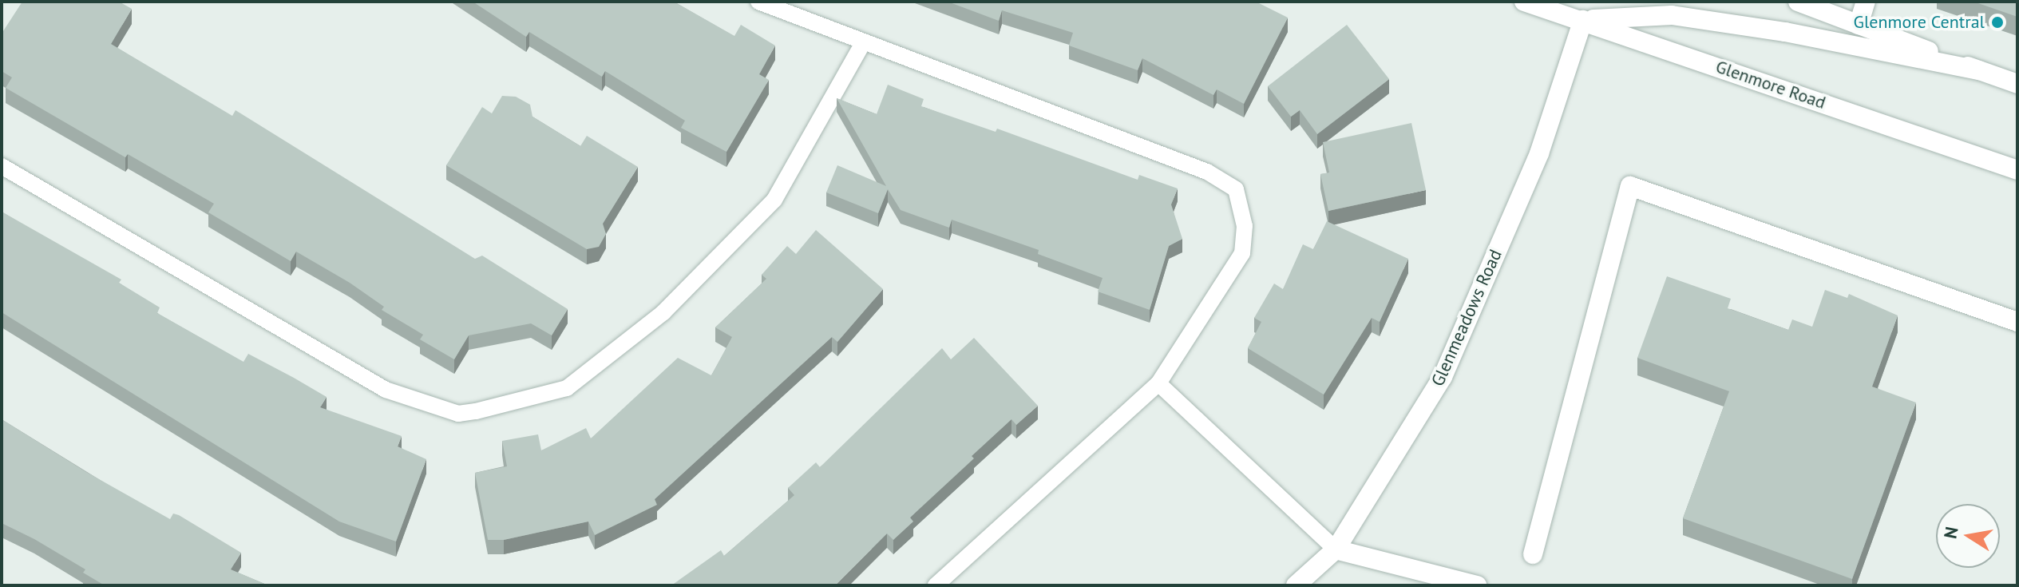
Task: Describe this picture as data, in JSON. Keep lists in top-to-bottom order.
{
  "streets": {
    "street": ["Glenmore Road", "Glenmeadows Road"]
  },
  "crossings": [
    ["Glenmore Road", "Glenmeadows Road"]
  ],
  "places": ["Glenmore Central"],
  "north": "left"
}
